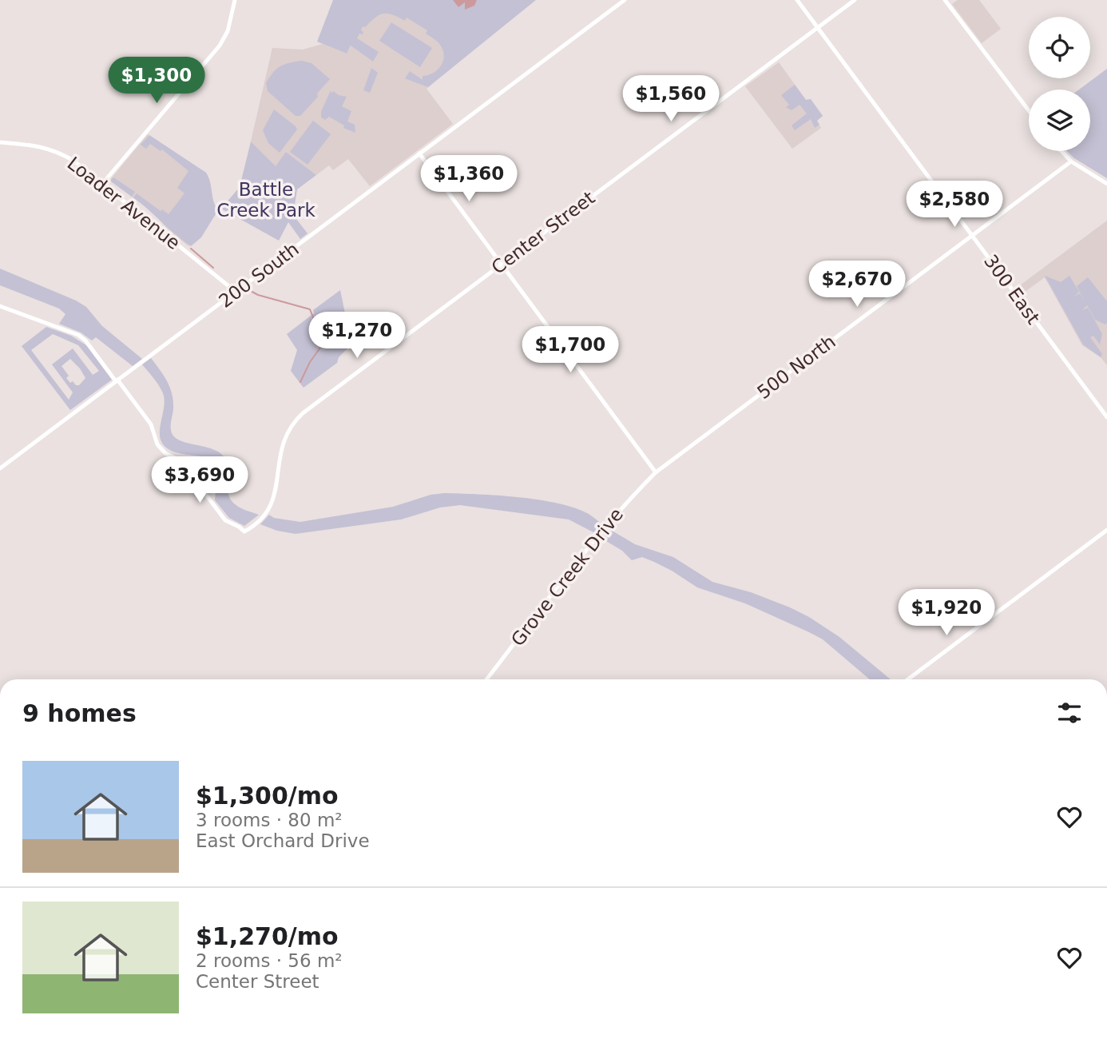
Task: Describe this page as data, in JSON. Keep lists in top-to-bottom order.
{
  "streets": {
    "street": [
      "Loader Avenue",
      "Center Street",
      "200 South",
      "300 East",
      "500 North",
      "Grove Creek Drive"
    ]
  },
  "crossings": [
    ["Loader Avenue", "200 South"],
    ["Center Street", "200 South"],
    ["Center Street", "300 East"],
    ["300 East", "500 North"],
    ["500 North", "Grove Creek Drive"]
  ],
  "parks": ["Battle Creek Park"],
  "page": {
    "price": [
      "$1,300",
      "$1,560",
      "$1,360",
      "$2,580",
      "$2,670",
      "$1,270",
      "$1,700",
      "$3,690",
      "$1,920"
    ],
    "heading": "9 homes",
    "list": [
      {
        "name": "$1,300/mo",
        "note": "3 rooms · 80 m² · East Orchard Drive"
      },
      {
        "name": "$1,270/mo",
        "note": "2 rooms · 56 m² · Center Street"
      }
    ]
  }
}
